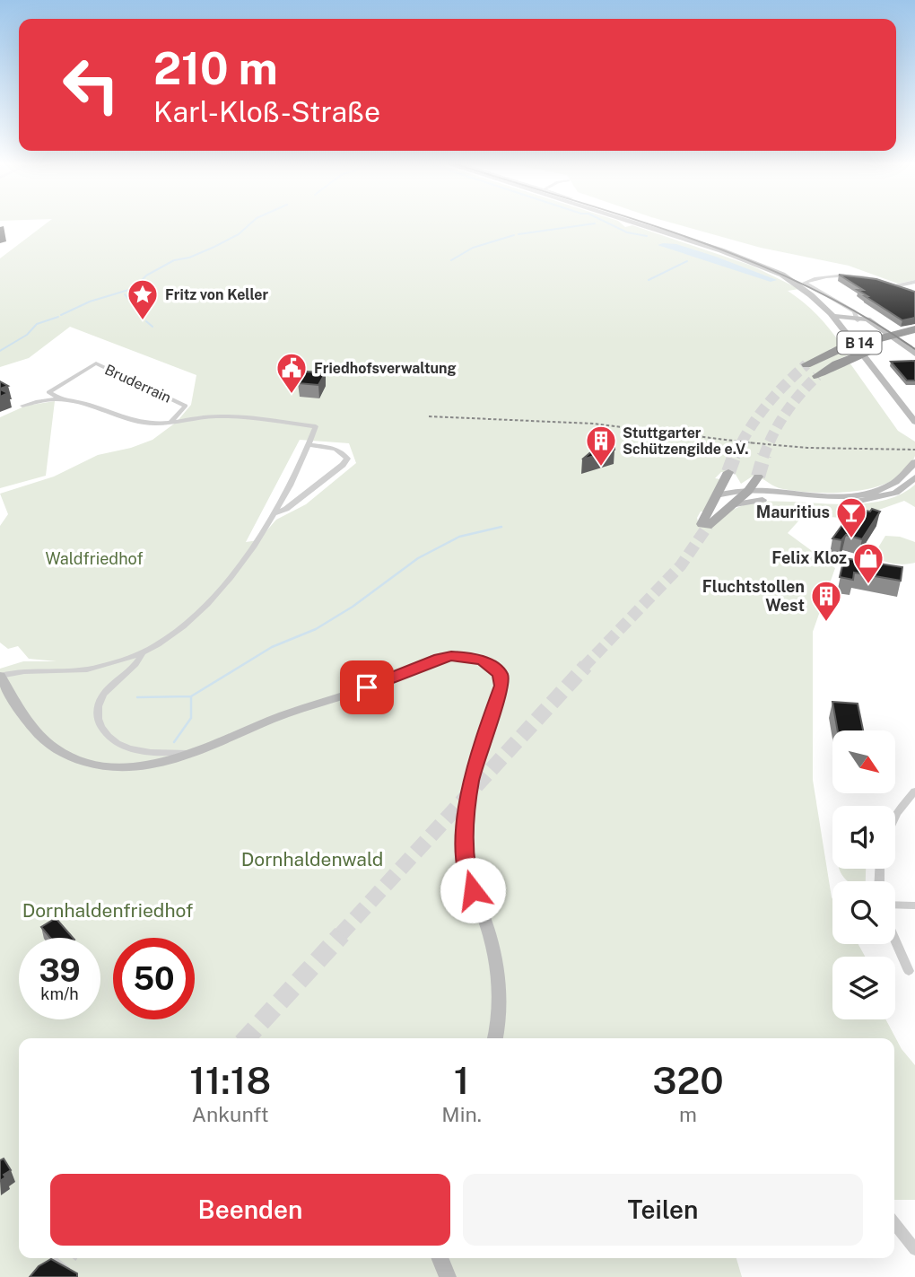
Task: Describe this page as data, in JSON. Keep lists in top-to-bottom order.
{
  "streets": {
    "highway": ["B 14"],
    "street": ["Bruderrain"]
  },
  "parks": ["Waldfriedhof", "Dornhaldenwald", "Dornhaldenfriedhof"],
  "places": {
    "place": ["Fritz von Keller"],
    "public building": ["Friedhofsverwaltung"],
    "building": ["Stuttgarter Schützengilde e.V.", "Fluchtstollen West"],
    "bar": ["Mauritius"],
    "shop": ["Felix Kloz"]
  },
  "north": "bottom right",
  "page": {
    "turn": ["210 m", "Karl-Kloß-Straße"],
    "speed": "39 km/h",
    "limit": "50",
    "eta": [
      "11:18",
      "Ankunft",
      "1",
      "Min.",
      "320",
      "m"
    ],
    "buttons": ["Beenden", "Teilen"]
  }
}
